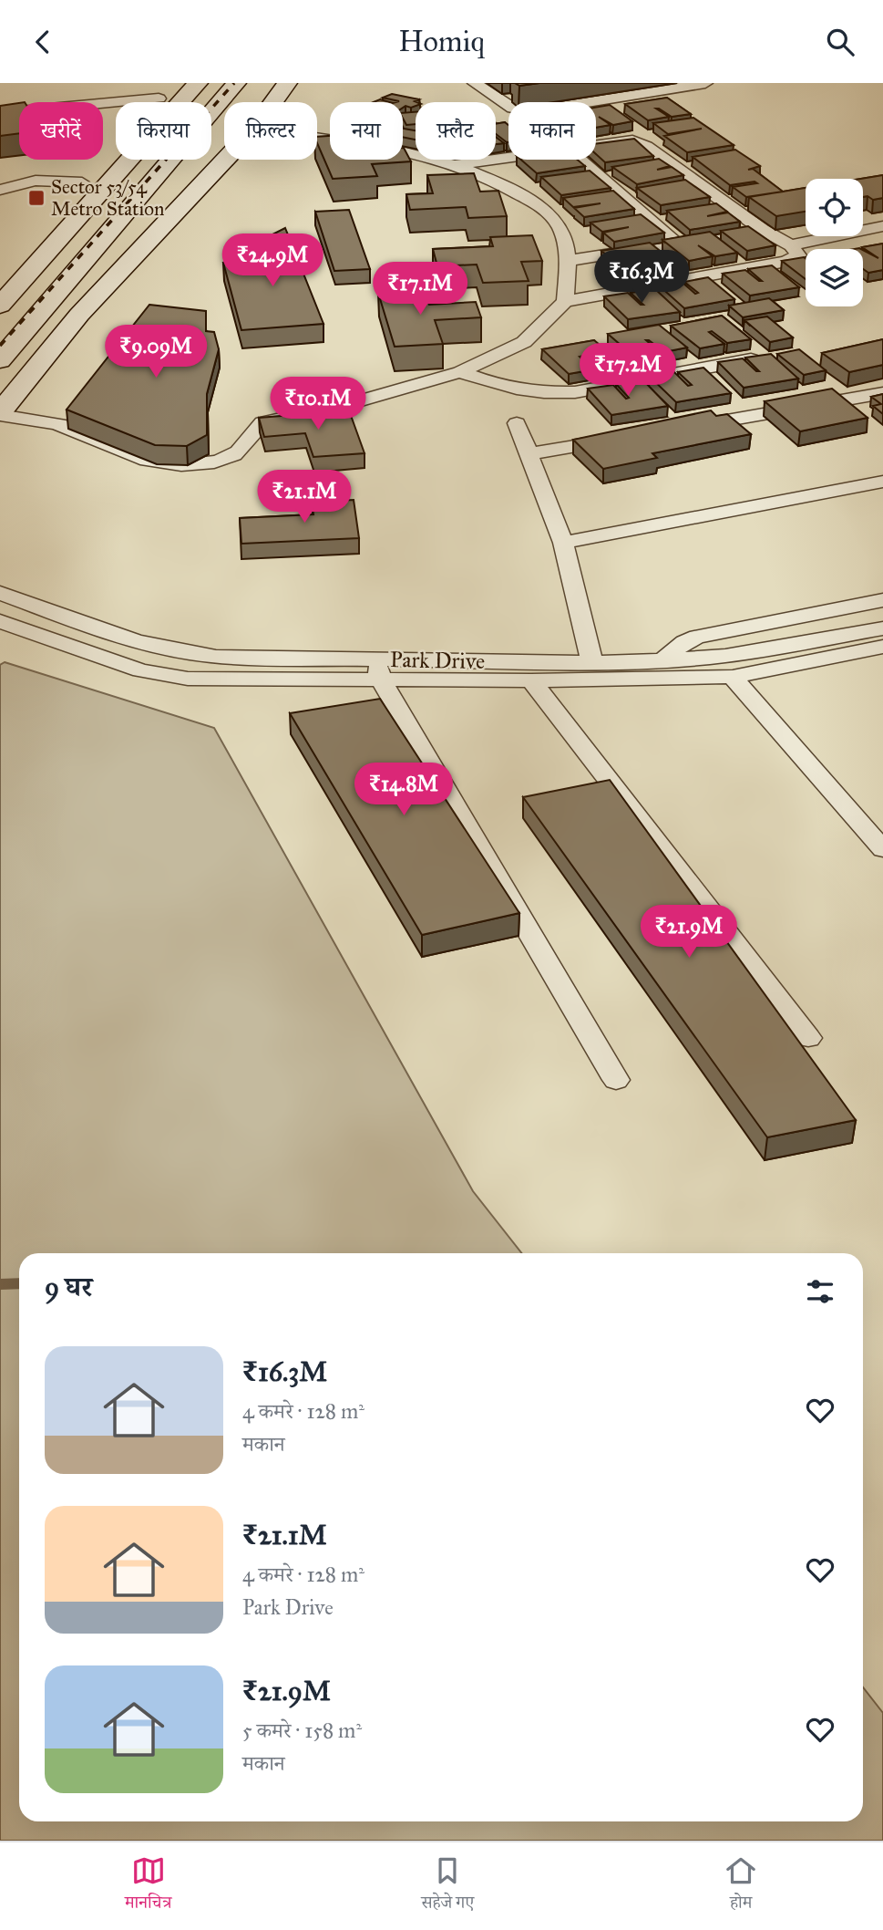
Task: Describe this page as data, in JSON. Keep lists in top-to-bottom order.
{
  "streets": {
    "street": ["Park Drive"]
  },
  "places": {
    "transit": ["Sector 53/54 Metro Station"]
  },
  "page": {
    "header": "Homiq",
    "chip": [
      "खरीदें",
      "किराया",
      "फ़िल्टर",
      "नया",
      "फ़्लैट",
      "मकान"
    ],
    "price": [
      "₹24.9M",
      "₹16.3M",
      "₹17.1M",
      "₹9.09M",
      "₹17.2M",
      "₹10.1M",
      "₹21.1M",
      "₹14.8M",
      "₹21.9M"
    ],
    "heading": "9 घर",
    "list": [
      {
        "name": "₹16.3M",
        "note": "4 कमरे · 128 m² · मकान"
      },
      {
        "name": "₹21.1M",
        "note": "4 कमरे · 128 m² · Park Drive"
      },
      {
        "name": "₹21.9M",
        "note": "5 कमरे · 158 m² · मकान"
      }
    ],
    "tabs": ["मानचित्र", "सहेजे गए", "होम"]
  }
}
